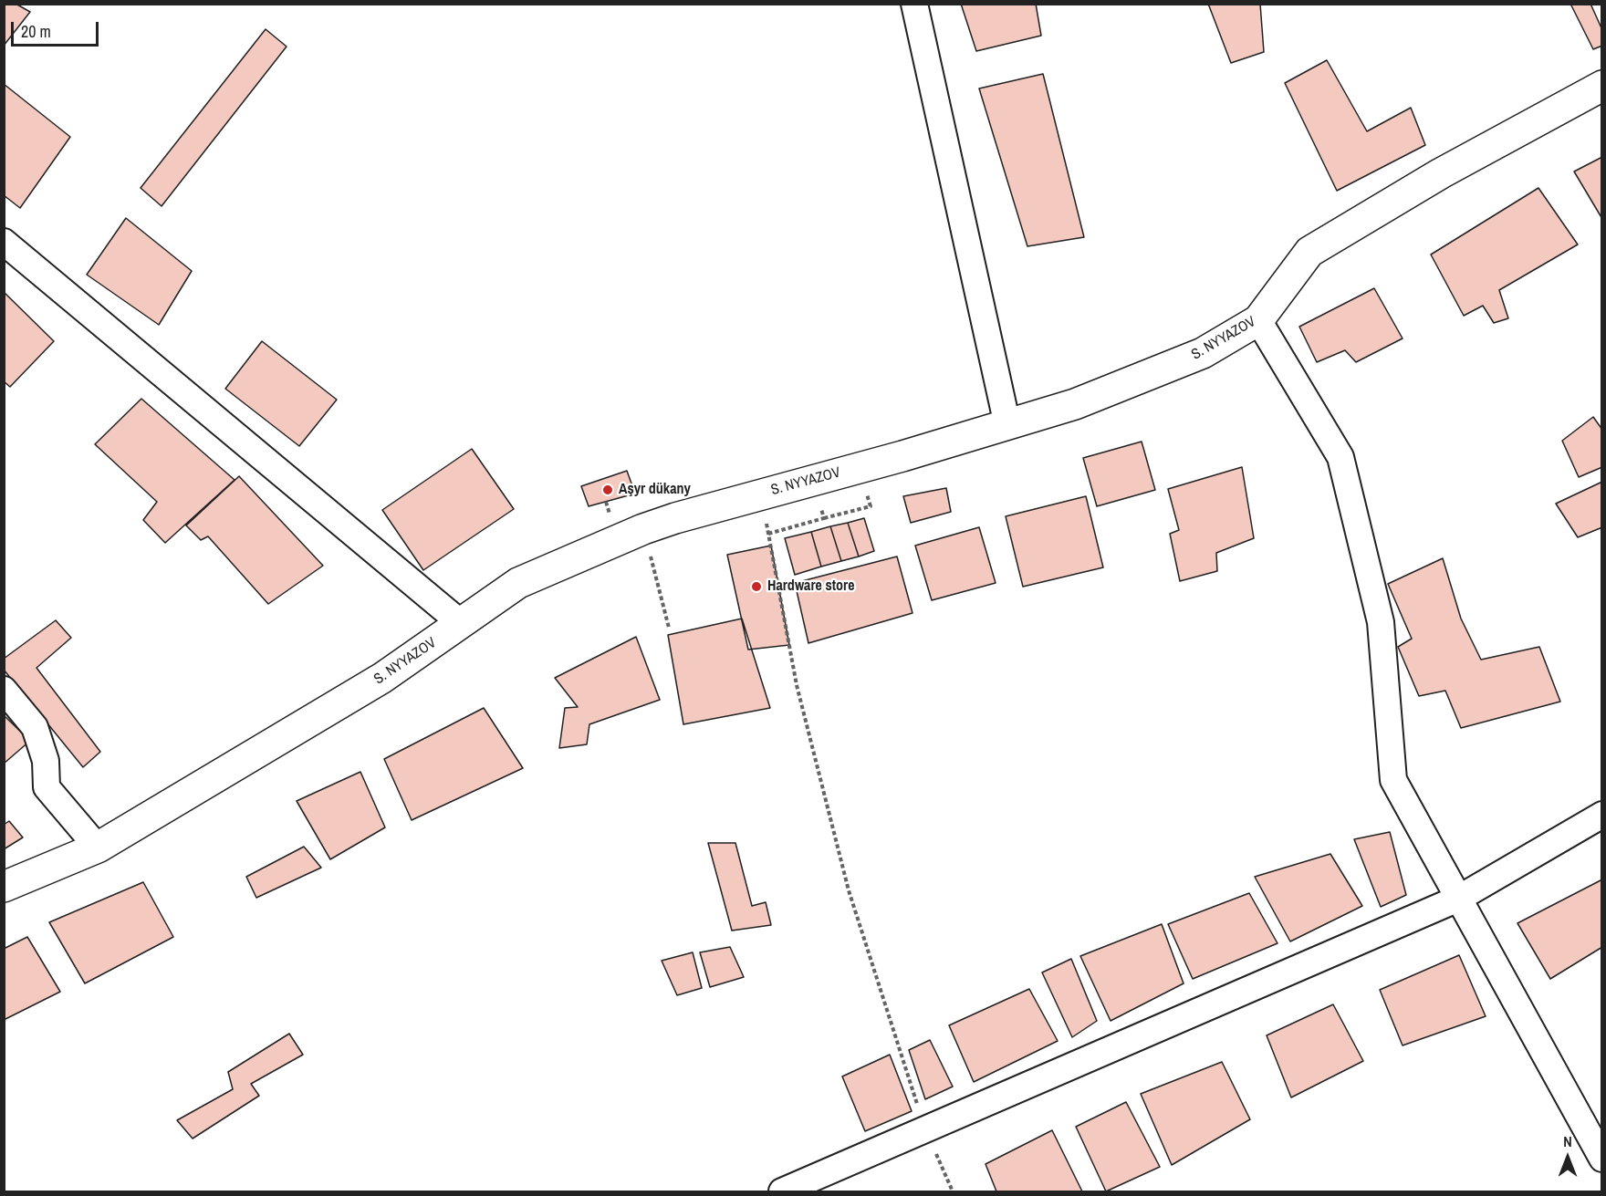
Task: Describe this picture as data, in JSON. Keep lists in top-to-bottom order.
{
  "streets": {
    "street": ["S. NYYAZOV"]
  },
  "places": ["Aşyr dükany", "Hardware store"],
  "scale_bar": "20 m",
  "north": "top"
}
